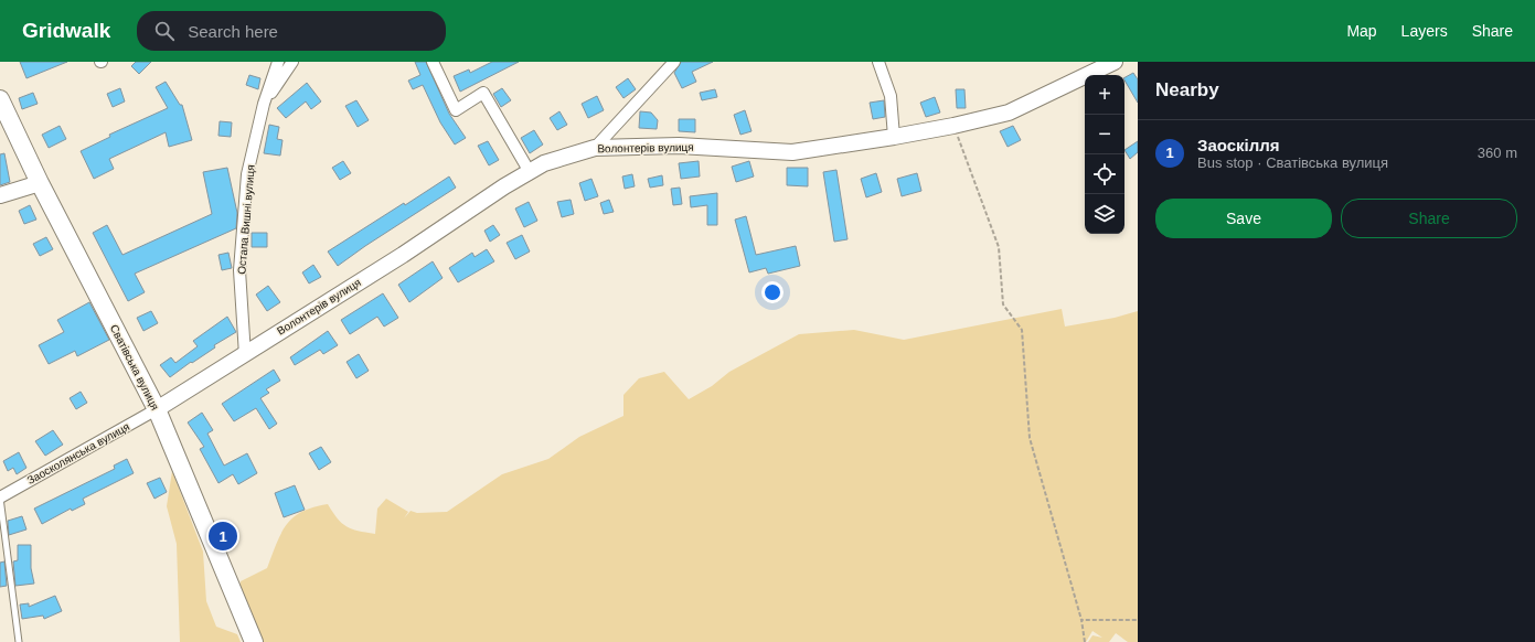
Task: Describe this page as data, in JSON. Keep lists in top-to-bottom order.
{
  "streets": {
    "main road": ["Сватівська вулиця"],
    "street": ["Волонтерів вулиця", "Остапа Вишні вулиця", "Заосколянська вулиця"]
  },
  "crossings": [
    ["Волонтерів вулиця", "Остапа Вишні вулиця"],
    ["Волонтерів вулиця", "Сватівська вулиця"],
    ["Волонтерів вулиця", "Заосколянська вулиця"],
    ["Сватівська вулиця", "Заосколянська вулиця"]
  ],
  "page": {
    "header": "Gridwalk",
    "search": "Search here",
    "nav": ["Map", "Layers", "Share"],
    "heading": "Nearby",
    "map_buttons": ["+", "−"],
    "list": [
      {
        "mark": "1",
        "name": "Заоскілля",
        "note": "Bus stop · Сватівська вулиця",
        "value": "360 m"
      }
    ],
    "buttons": ["Save", "Share"],
    "pins": "1"
  }
}
